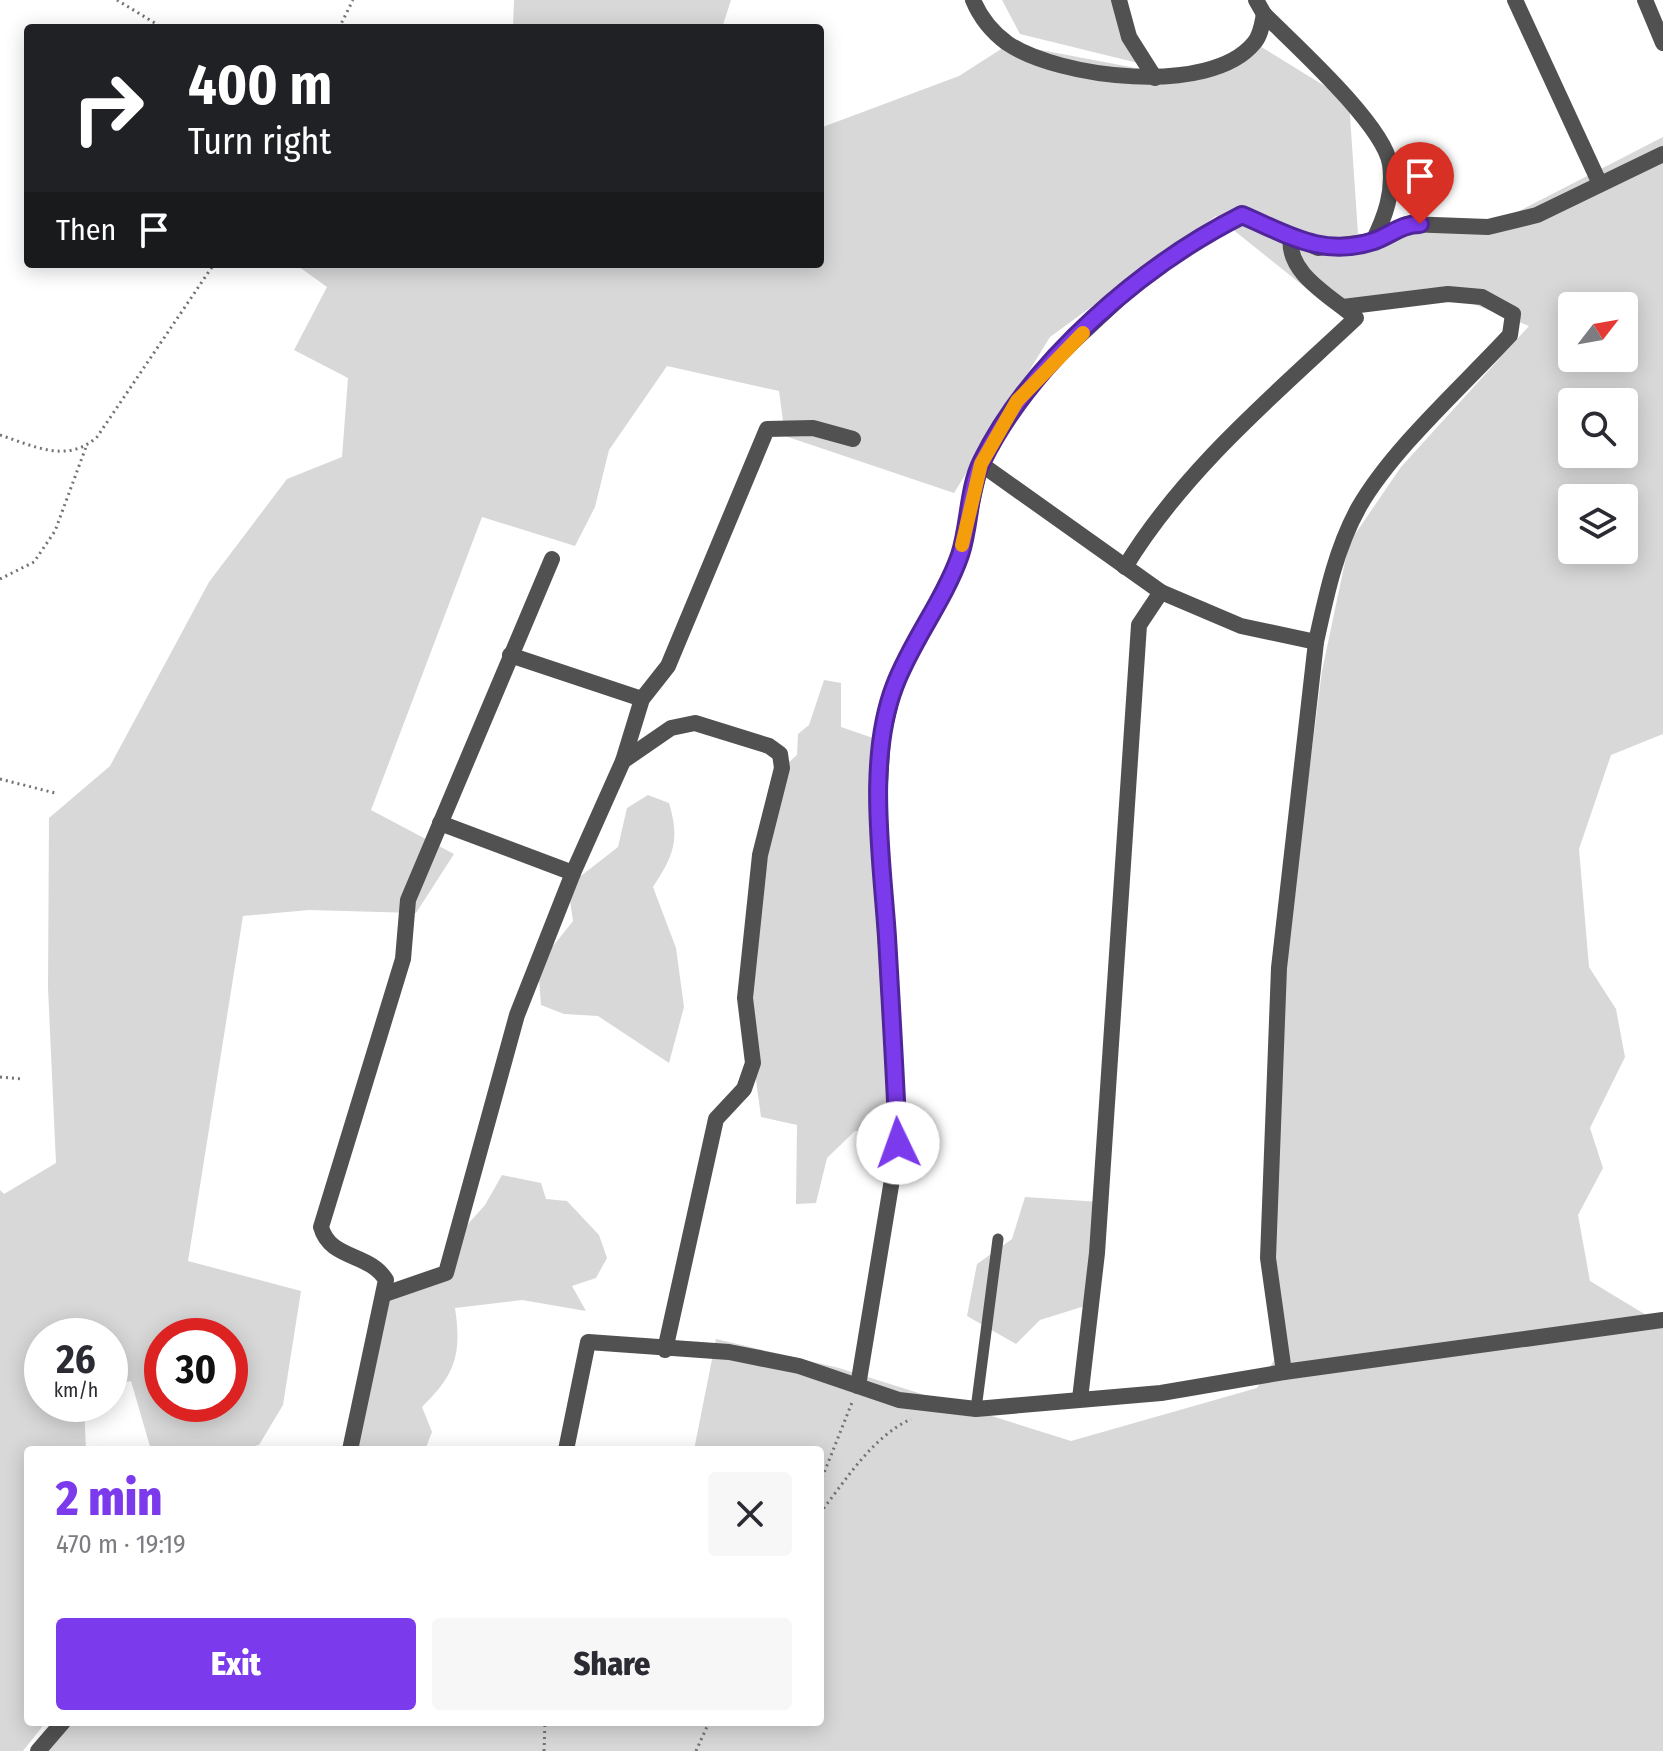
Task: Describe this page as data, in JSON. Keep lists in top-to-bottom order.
{
  "north": "top right",
  "page": {
    "turn": ["400 m", "Turn right"],
    "then": "Then",
    "speed": "26 km/h",
    "limit": "30",
    "heading": ["2 min", "470 m · 19:19"],
    "buttons": ["Exit", "Share"]
  }
}
